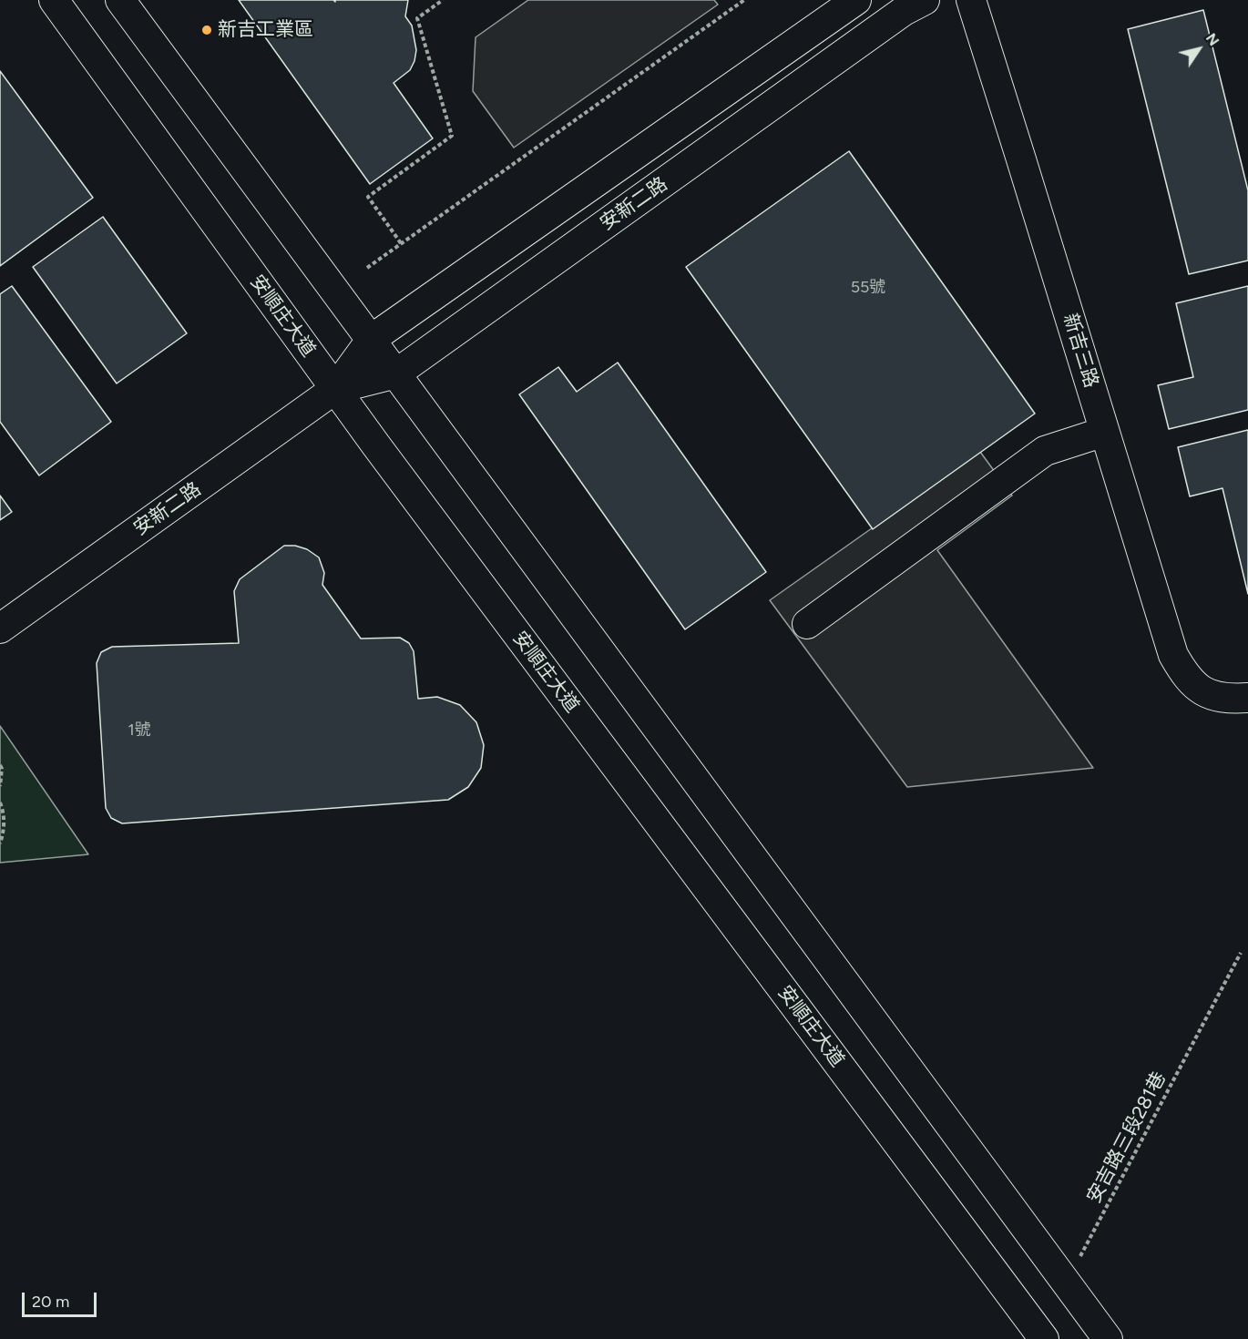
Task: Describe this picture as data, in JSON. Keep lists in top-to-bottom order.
{
  "streets": {
    "street": ["安新二路", "安順庄大道", "新吉三路"],
    "path": ["安吉路三段281巷"]
  },
  "crossings": [
    ["安新二路", "安順庄大道"]
  ],
  "places": ["新吉工業區"],
  "house_numbers": ["55號", "1號"],
  "scale_bar": "20 m",
  "north": "top right"
}
